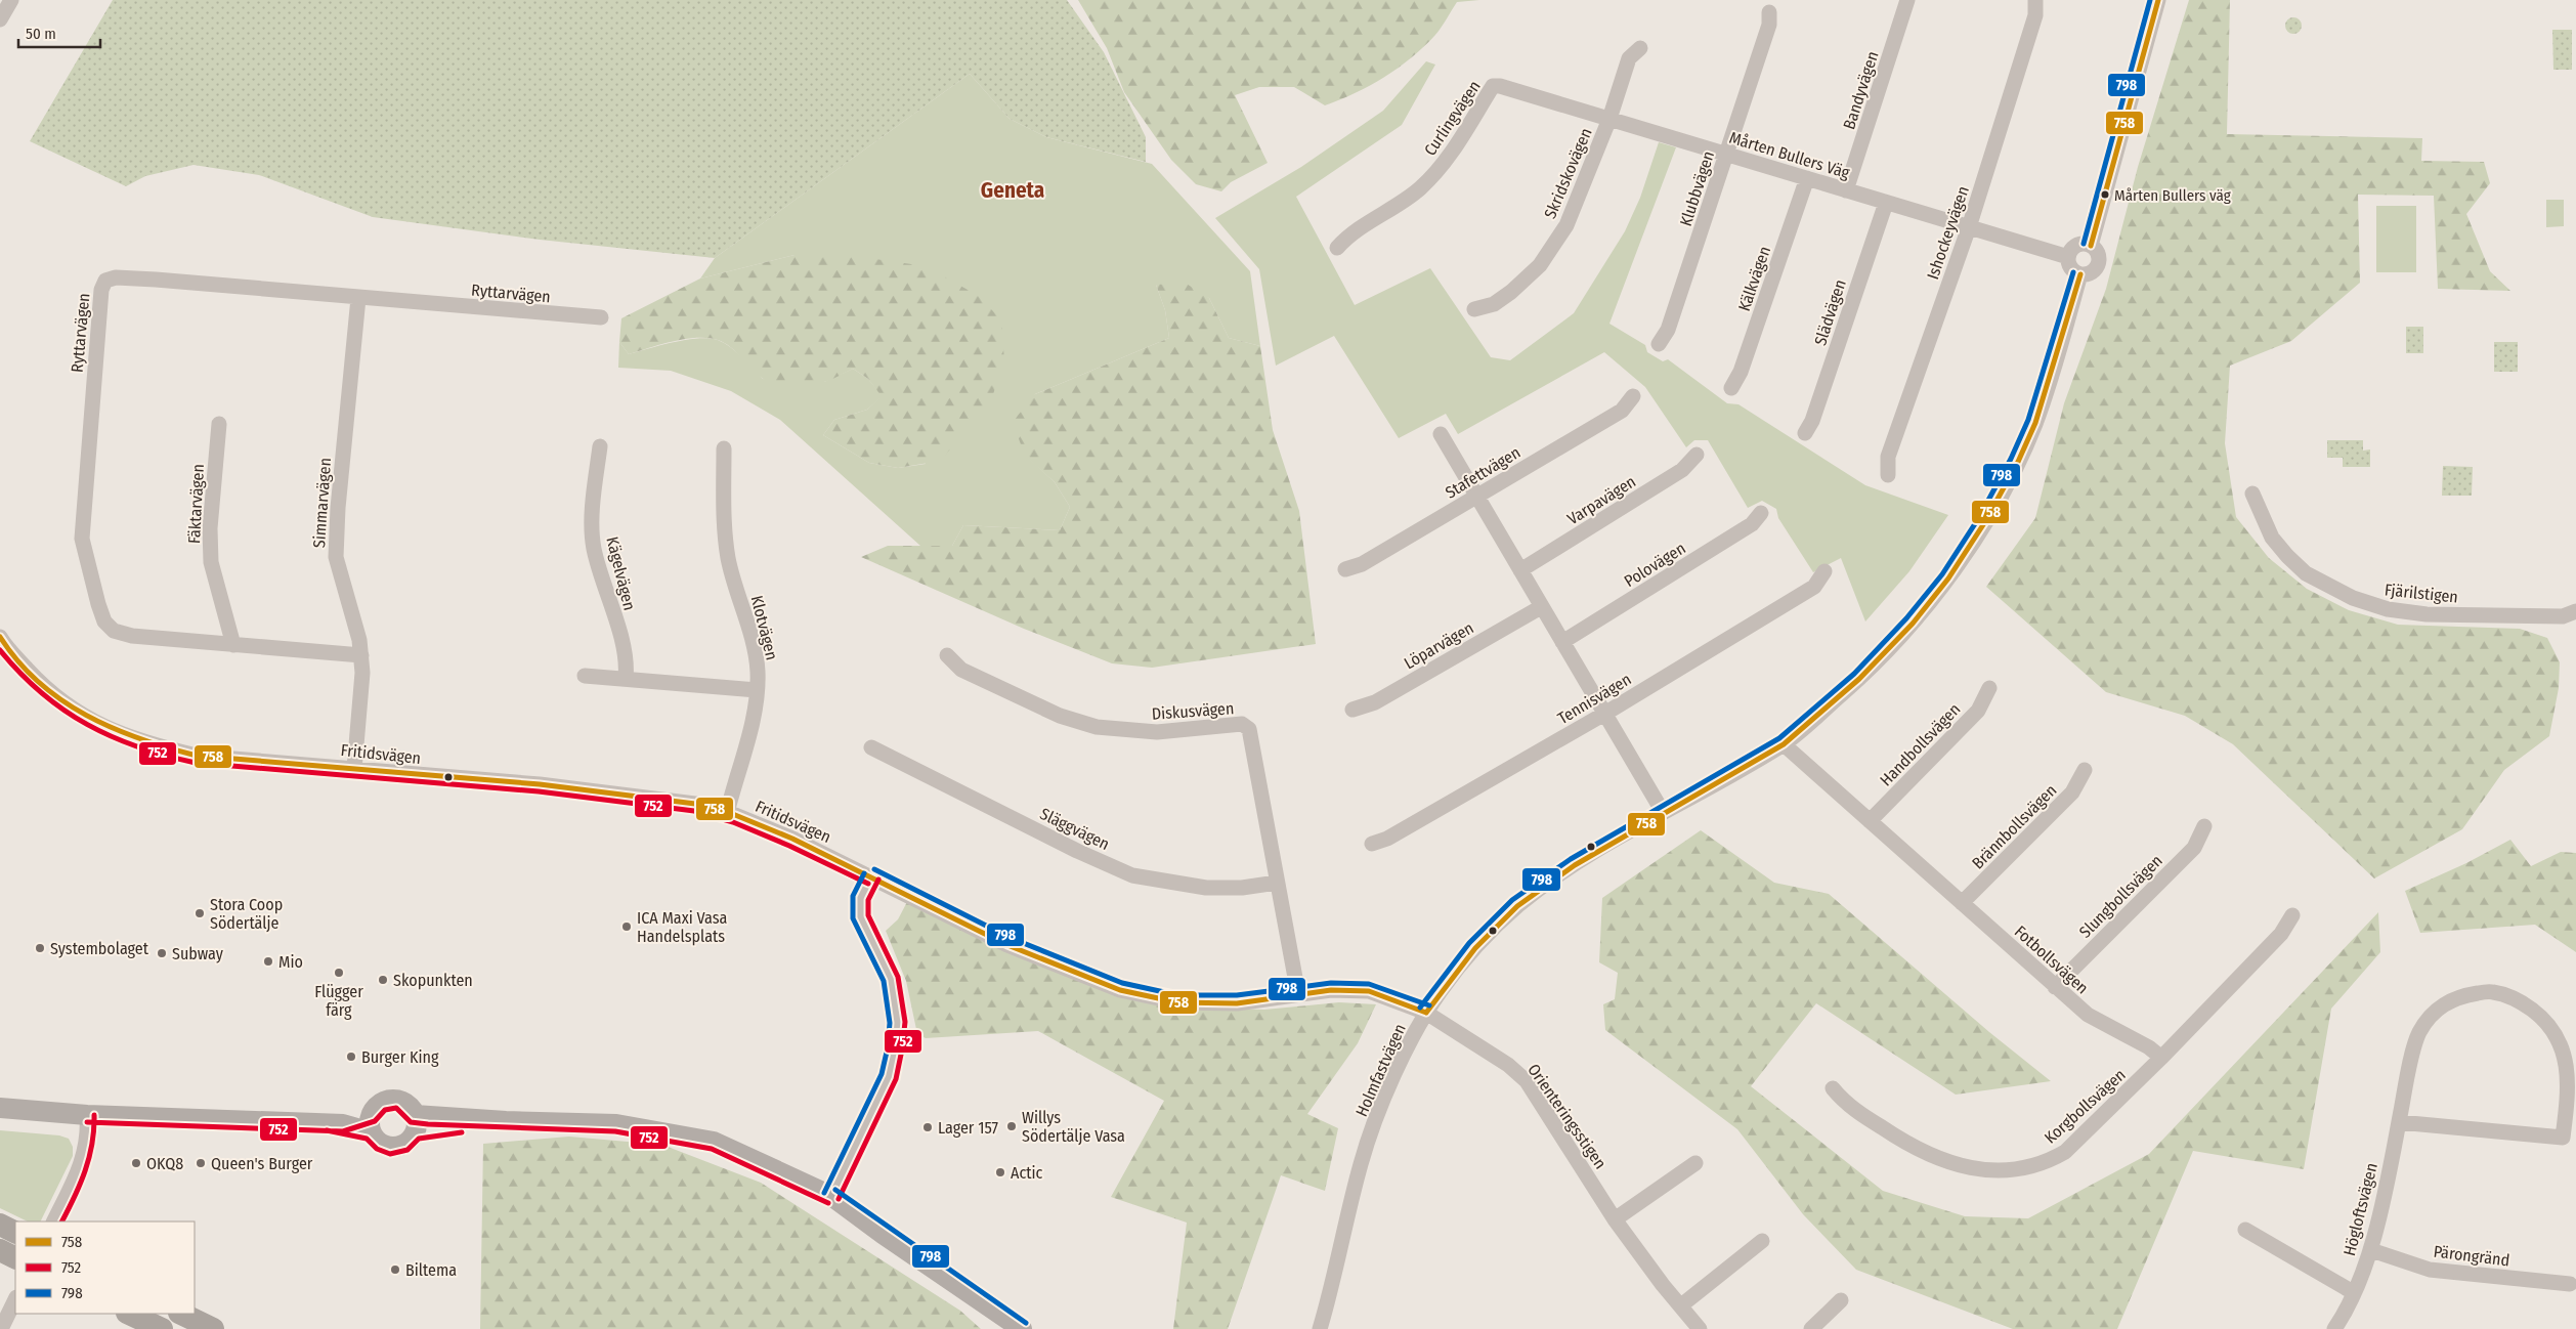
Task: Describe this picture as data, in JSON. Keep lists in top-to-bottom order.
{
  "streets": {
    "street": [
      "Bandyvägen",
      "Curlingvägen",
      "Mårten Bullers Väg",
      "Skridskovägen",
      "Klubbvägen",
      "Ishockeyvägen",
      "Kälkvägen",
      "Ryttarvägen",
      "Slädvägen",
      "Stafettvägen",
      "Varpavägen",
      "Simmarvägen",
      "Fäktarvägen",
      "Polovägen",
      "Kägelvägen",
      "Fjärilstigen",
      "Klotvägen",
      "Löparvägen",
      "Tennisvägen",
      "Diskusvägen",
      "Handbollsvägen",
      "Fritidsvägen",
      "Brännbollsvägen",
      "Släggvägen",
      "Slungbollsvägen",
      "Fotbollsvägen",
      "Holmfastvägen",
      "Korgbollsvägen",
      "Orienteringsstigen",
      "Högloftsvägen",
      "Pärongränd"
    ]
  },
  "crossings": [
    ["Bandyvägen", "Mårten Bullers Väg"],
    ["Curlingvägen", "Mårten Bullers Väg"],
    ["Mårten Bullers Väg", "Skridskovägen"],
    ["Mårten Bullers Väg", "Klubbvägen"],
    ["Mårten Bullers Väg", "Ishockeyvägen"],
    ["Mårten Bullers Väg", "Kälkvägen"],
    ["Mårten Bullers Väg", "Slädvägen"],
    ["Mårten Bullers Väg", "Holmfastvägen"],
    ["Ryttarvägen", "Simmarvägen"],
    ["Ryttarvägen", "Fäktarvägen"],
    ["Simmarvägen", "Fritidsvägen"],
    ["Klotvägen", "Fritidsvägen"],
    ["Diskusvägen", "Fritidsvägen"],
    ["Diskusvägen", "Släggvägen"],
    ["Handbollsvägen", "Fotbollsvägen"],
    ["Fritidsvägen", "Holmfastvägen"],
    ["Fritidsvägen", "Orienteringsstigen"],
    ["Brännbollsvägen", "Fotbollsvägen"],
    ["Slungbollsvägen", "Fotbollsvägen"],
    ["Fotbollsvägen", "Holmfastvägen"],
    ["Fotbollsvägen", "Korgbollsvägen"],
    ["Holmfastvägen", "Orienteringsstigen"],
    ["Högloftsvägen", "Pärongränd"]
  ],
  "districts": ["Geneta"],
  "places": [
    "Mårten Bullers väg",
    "Stora Coop Södertälje",
    "ICA Maxi Vasa Handelsplats",
    "Systembolaget",
    "Subway",
    "Mio",
    "Flügger färg",
    "Skopunkten",
    "Burger King",
    "Willys Södertälje Vasa",
    "Lager 157",
    "OKQ8",
    "Queen's Burger",
    "Actic",
    "Biltema"
  ],
  "lines": ["transit line 758", "transit line 798", "transit line 752"],
  "legend": ["758", "752", "798"],
  "scale_bar": "50 m"
}
